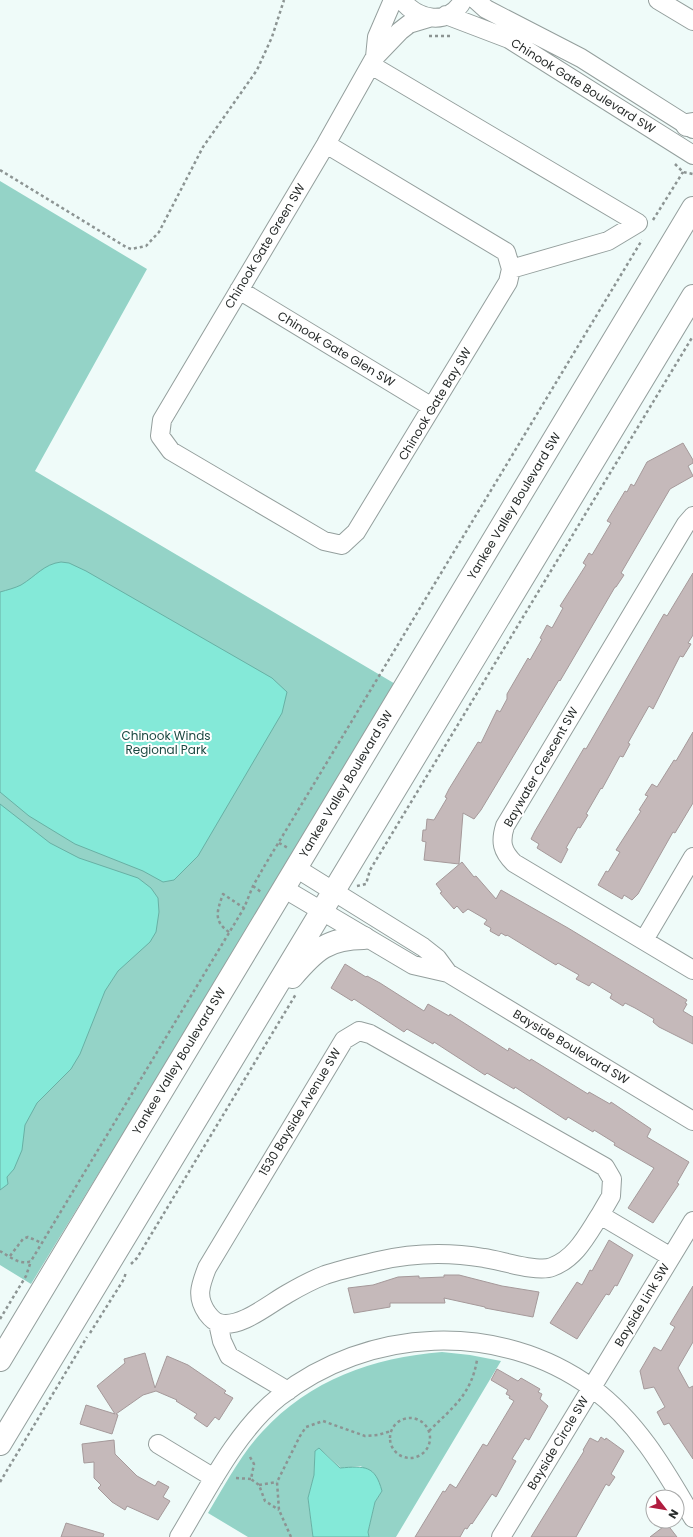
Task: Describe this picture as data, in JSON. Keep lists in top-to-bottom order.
{
  "streets": {
    "main road": ["Yankee Valley Boulevard SW"],
    "street": [
      "Chinook Gate Boulevard SW",
      "Chinook Gate Green SW",
      "Chinook Gate Glen SW",
      "Chinook Gate Bay SW",
      "Baywater Crescent SW",
      "Bayside Boulevard SW",
      "1530 Bayside Avenue SW",
      "Bayside Link SW",
      "Bayside Circle SW"
    ]
  },
  "crossings": [
    ["Chinook Gate Boulevard SW", "Chinook Gate Green SW"],
    ["Chinook Gate Green SW", "Chinook Gate Glen SW"],
    ["Chinook Gate Green SW", "Chinook Gate Bay SW"],
    ["Chinook Gate Glen SW", "Chinook Gate Bay SW"],
    ["Yankee Valley Boulevard SW", "Bayside Boulevard SW"],
    ["Bayside Link SW", "Bayside Circle SW"]
  ],
  "parks": ["Chinook Winds Regional Park"],
  "north": "bottom right"
}
